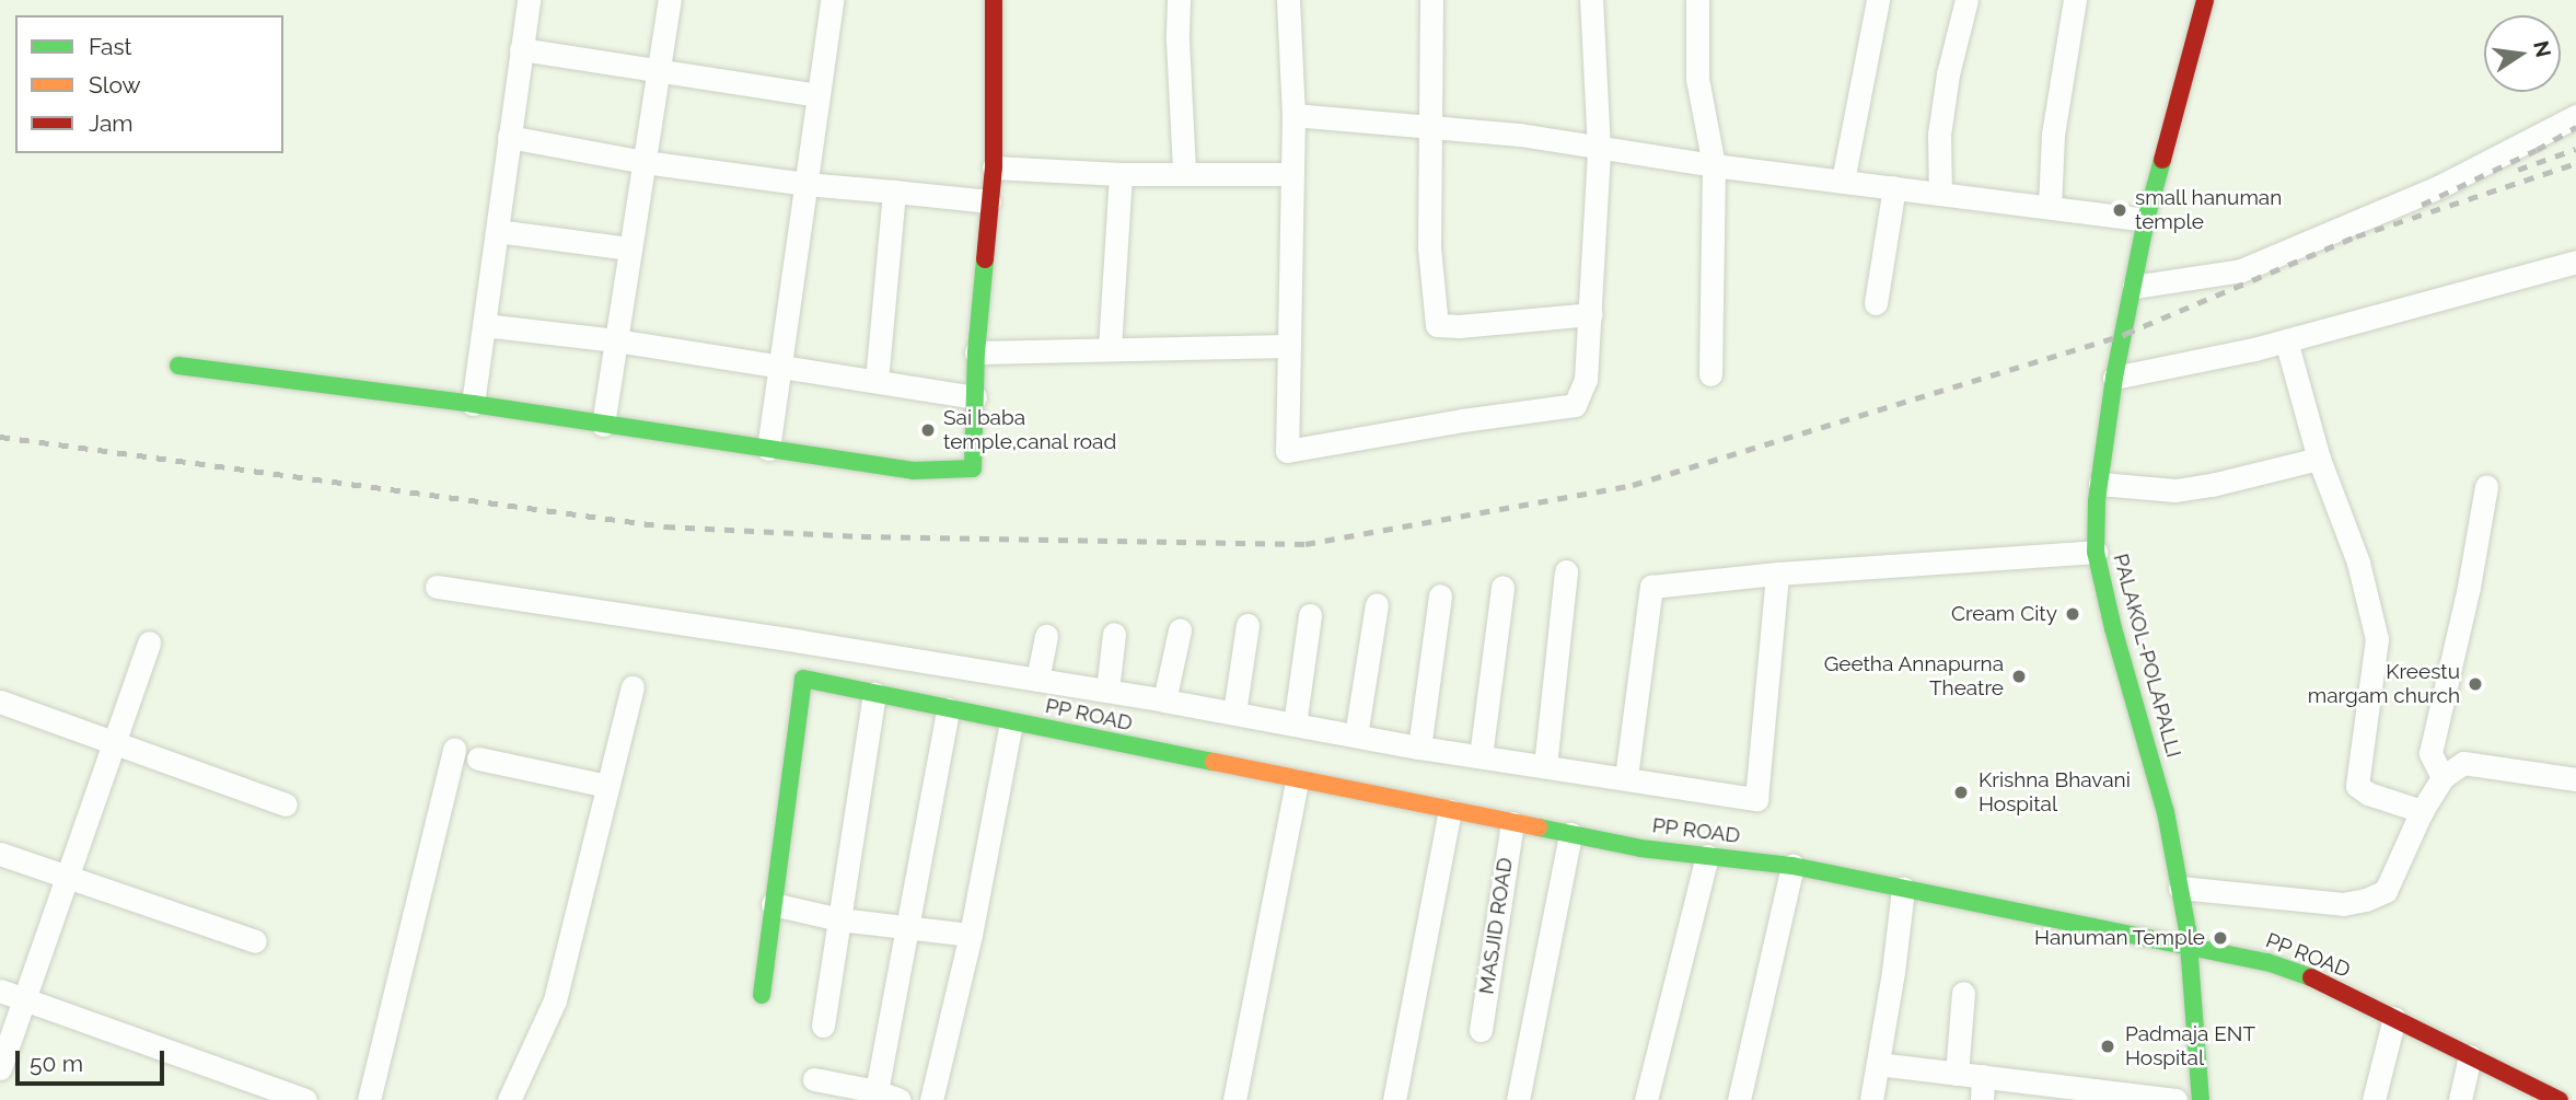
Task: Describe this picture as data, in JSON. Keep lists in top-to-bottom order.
{
  "streets": {
    "street": ["PALAKOL-POLAPALLI", "PP ROAD", "MASJID ROAD"]
  },
  "crossings": [
    ["PALAKOL-POLAPALLI", "PP ROAD"],
    ["PP ROAD", "MASJID ROAD"]
  ],
  "places": [
    "small hanuman temple",
    "Sai baba temple,canal road",
    "Cream City",
    "Geetha Annapurna Theatre",
    "Kreestu margam church",
    "Krishna Bhavani Hospital",
    "Hanuman Temple",
    "Padmaja ENT Hospital"
  ],
  "legend": ["Fast", "Slow", "Jam"],
  "scale_bar": "50 m",
  "north": "right"
}
